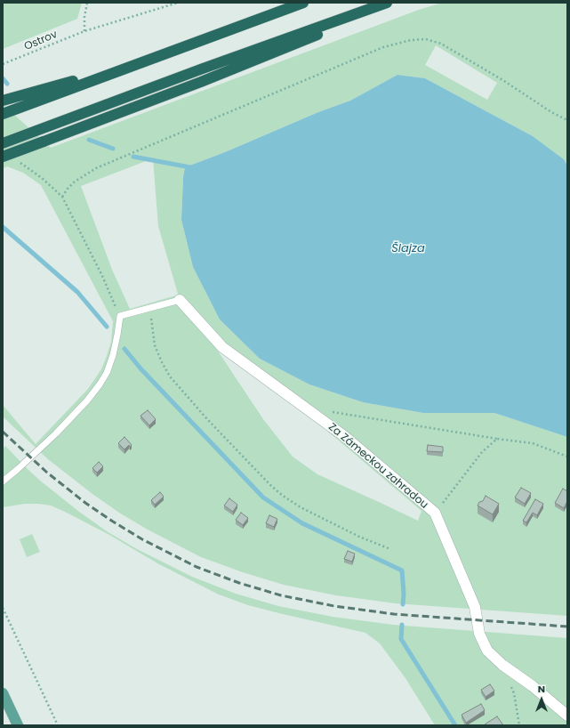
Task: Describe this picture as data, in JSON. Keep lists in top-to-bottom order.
{
  "streets": {
    "street": ["Za Zámeckou zahradou"],
    "path": ["Ostrov"]
  },
  "water": ["Šlajza"],
  "north": "top"
}
